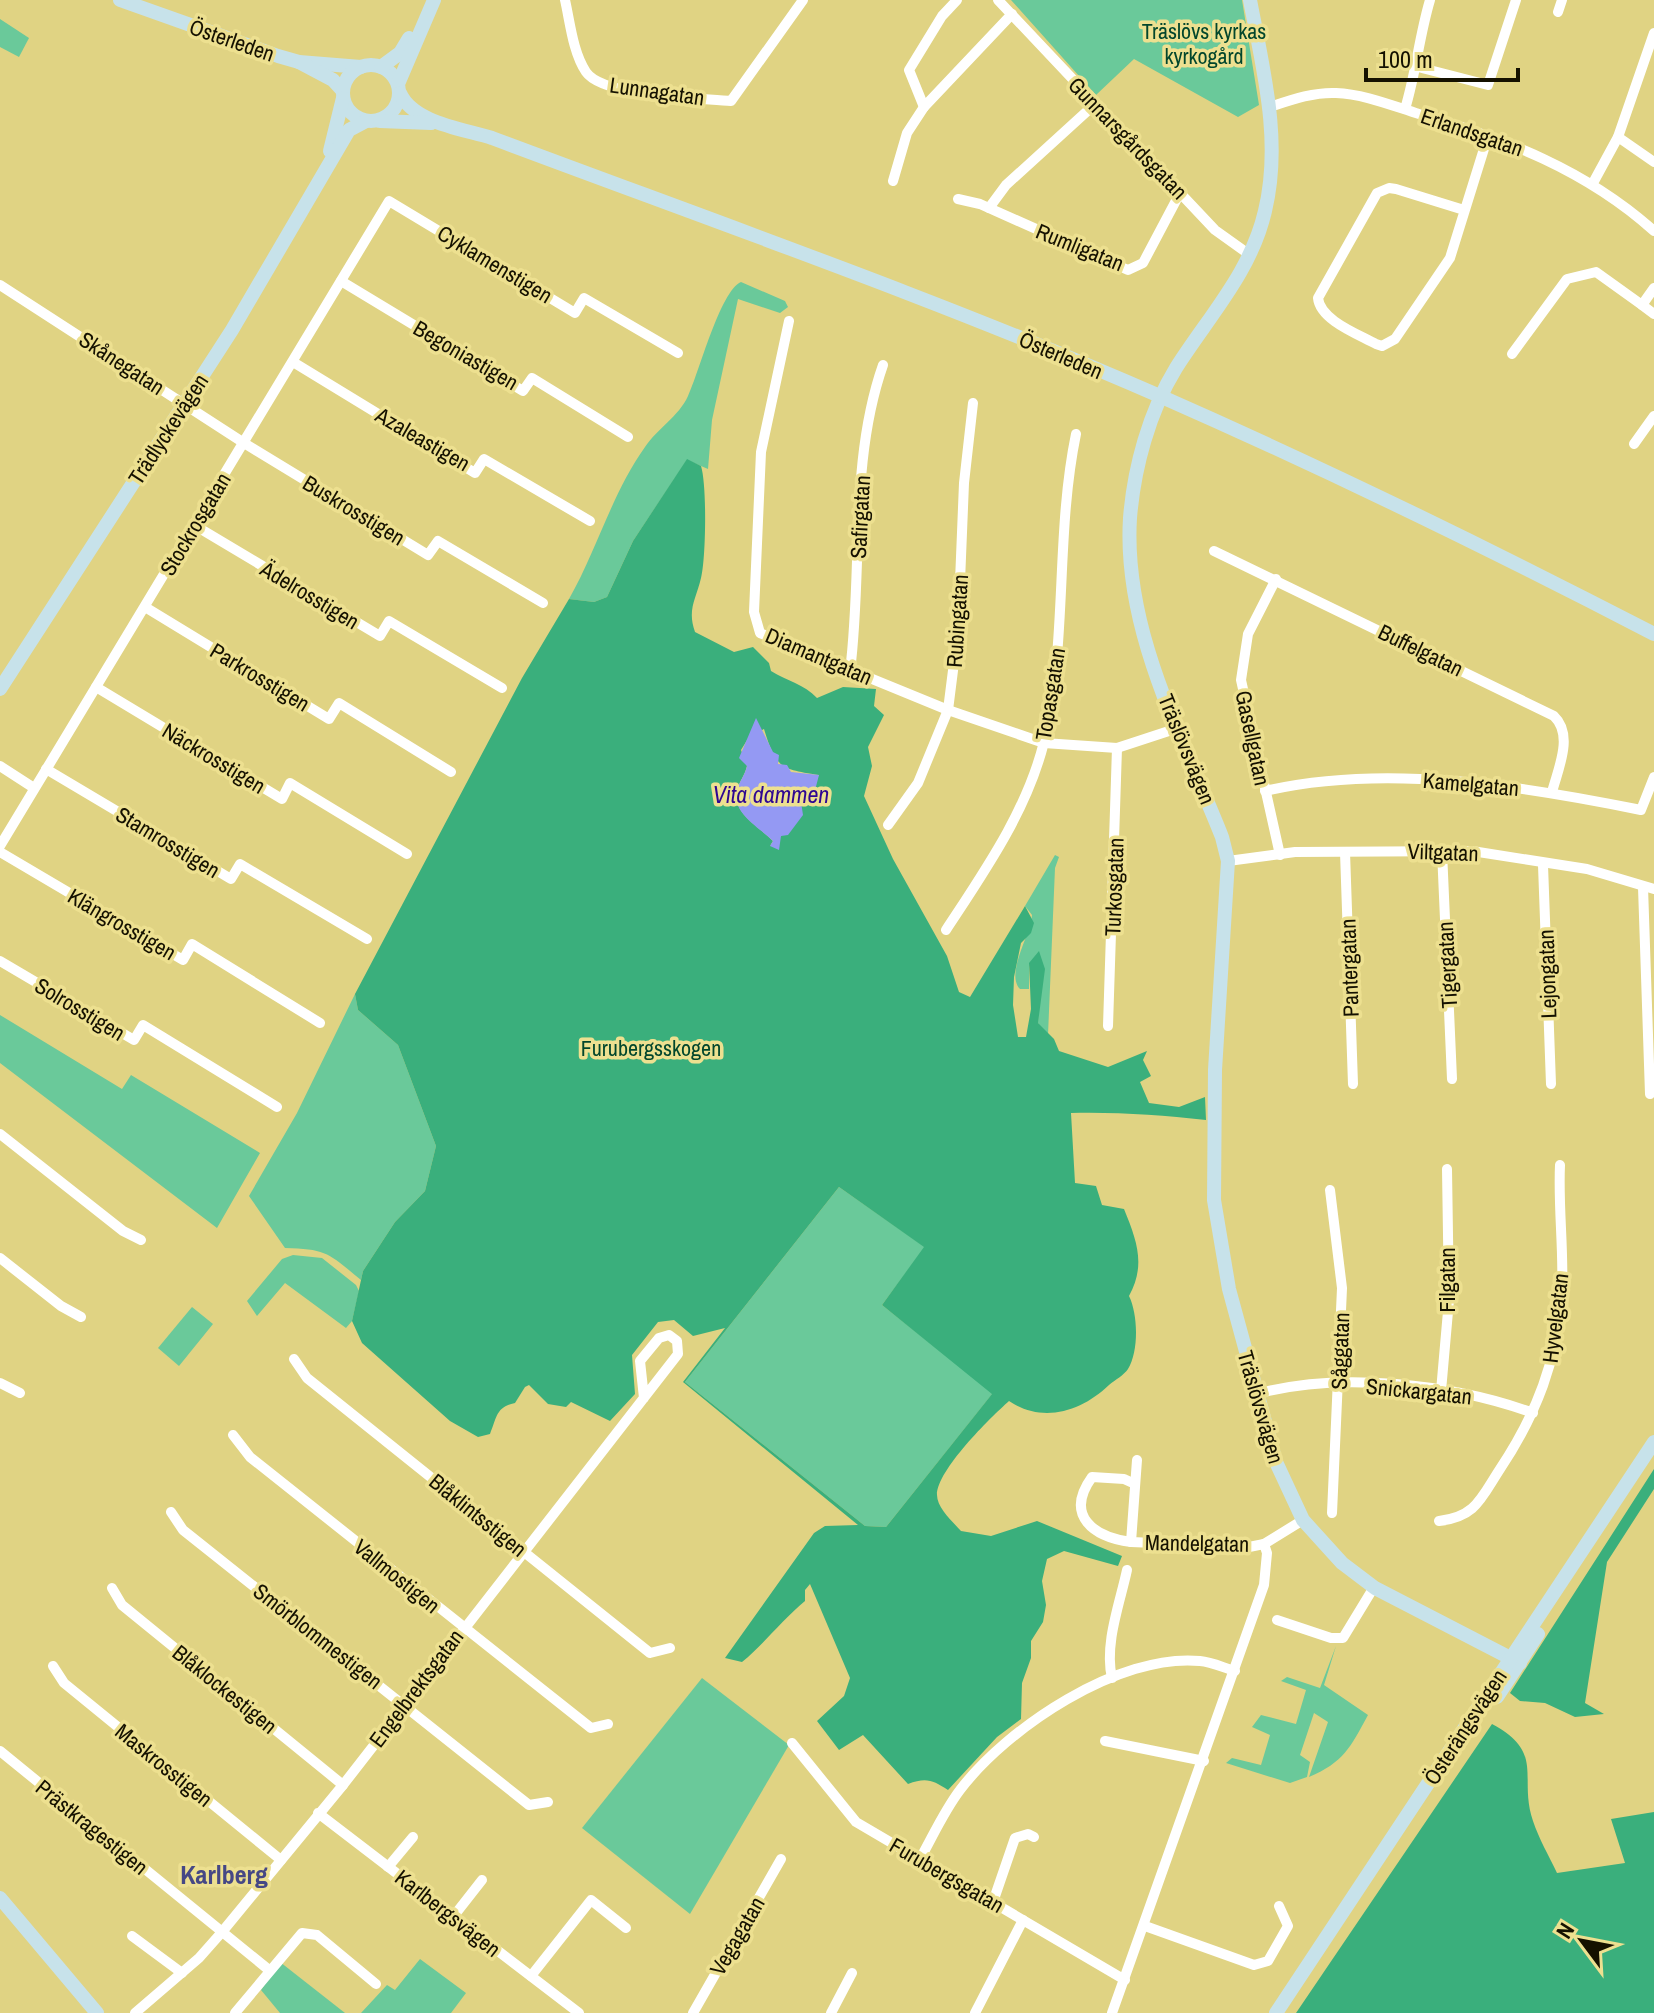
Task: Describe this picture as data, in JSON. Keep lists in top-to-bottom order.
{
  "streets": {
    "street": [
      "Österleden",
      "Lunnagatan",
      "Erlandsgatan",
      "Gunnarsgårdsgatan",
      "Rumligatan",
      "Cyklamenstigen",
      "Begoniastigen",
      "Skånegatan",
      "Trädlyckevägen",
      "Azaleastigen",
      "Buskrosstigen",
      "Safirgatan",
      "Stockrosgatan",
      "Ädelrosstigen",
      "Rubingatan",
      "Buffelgatan",
      "Diamantgatan",
      "Parkrosstigen",
      "Topasgatan",
      "Gasellgatan",
      "Träslövsvägen",
      "Näckrosstigen",
      "Kamelgatan",
      "Stamrosstigen",
      "Viltgatan",
      "Turkosgatan",
      "Klängrosstigen",
      "Tigergatan",
      "Pantergatan",
      "Lejongatan",
      "Solrosstigen",
      "Filgatan",
      "Hyvelgatan",
      "Såggatan",
      "Snickargatan",
      "Blåklintsstigen",
      "Mandelgatan",
      "Vallmostigen",
      "Smörblommestigen",
      "Engelbrektsgatan",
      "Blåklockestigen",
      "Österängsvägen",
      "Maskrosstigen",
      "Prästkragestigen",
      "Furubergsgatan",
      "Karlbergsvägen",
      "Vegagatan"
    ]
  },
  "crossings": [
    ["Österleden", "Trädlyckevägen"],
    ["Österleden", "Träslövsvägen"],
    ["Erlandsgatan", "Träslövsvägen"],
    ["Gunnarsgårdsgatan", "Rumligatan"],
    ["Gunnarsgårdsgatan", "Träslövsvägen"],
    ["Cyklamenstigen", "Stockrosgatan"],
    ["Begoniastigen", "Stockrosgatan"],
    ["Skånegatan", "Trädlyckevägen"],
    ["Skånegatan", "Buskrosstigen"],
    ["Skånegatan", "Stockrosgatan"],
    ["Azaleastigen", "Stockrosgatan"],
    ["Buskrosstigen", "Stockrosgatan"],
    ["Safirgatan", "Diamantgatan"],
    ["Stockrosgatan", "Ädelrosstigen"],
    ["Stockrosgatan", "Parkrosstigen"],
    ["Stockrosgatan", "Näckrosstigen"],
    ["Stockrosgatan", "Stamrosstigen"],
    ["Stockrosgatan", "Klängrosstigen"],
    ["Rubingatan", "Diamantgatan"],
    ["Buffelgatan", "Gasellgatan"],
    ["Buffelgatan", "Kamelgatan"],
    ["Diamantgatan", "Topasgatan"],
    ["Diamantgatan", "Träslövsvägen"],
    ["Diamantgatan", "Turkosgatan"],
    ["Gasellgatan", "Kamelgatan"],
    ["Gasellgatan", "Viltgatan"],
    ["Träslövsvägen", "Viltgatan"],
    ["Träslövsvägen", "Snickargatan"],
    ["Träslövsvägen", "Österängsvägen"],
    ["Viltgatan", "Tigergatan"],
    ["Viltgatan", "Pantergatan"],
    ["Viltgatan", "Lejongatan"],
    ["Filgatan", "Snickargatan"],
    ["Hyvelgatan", "Snickargatan"],
    ["Såggatan", "Snickargatan"],
    ["Blåklintsstigen", "Engelbrektsgatan"],
    ["Vallmostigen", "Engelbrektsgatan"],
    ["Smörblommestigen", "Engelbrektsgatan"],
    ["Engelbrektsgatan", "Blåklockestigen"],
    ["Engelbrektsgatan", "Maskrosstigen"],
    ["Engelbrektsgatan", "Prästkragestigen"],
    ["Engelbrektsgatan", "Karlbergsvägen"]
  ],
  "districts": ["Karlberg"],
  "water": ["Vita dammen"],
  "parks": ["Träslövs kyrkas kyrkogård", "Furubergsskogen"],
  "scale_bar": "100 m",
  "north": "top left"
}
